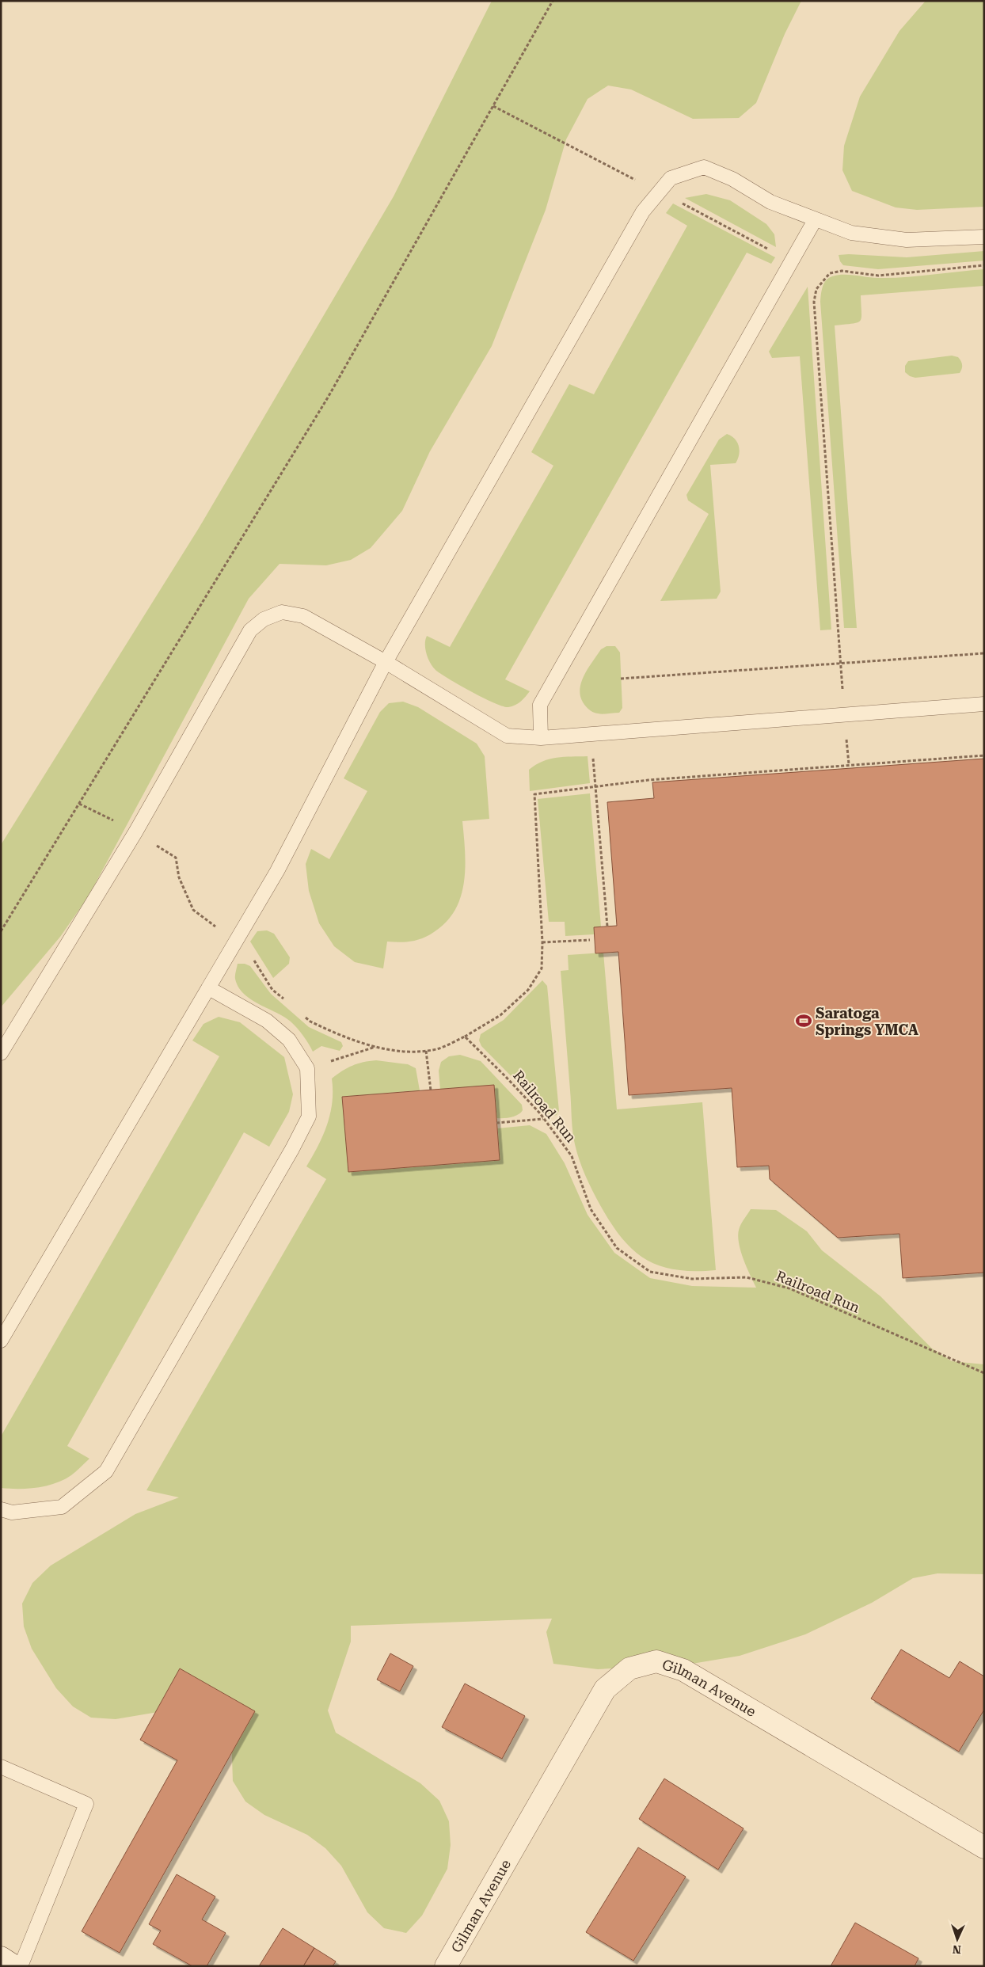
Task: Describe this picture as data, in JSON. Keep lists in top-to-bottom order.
{
  "streets": {
    "street": ["Gilman Avenue"],
    "path": ["Railroad Run"]
  },
  "places": {
    "sports": ["Saratoga Springs YMCA"]
  },
  "north": "bottom"
}
